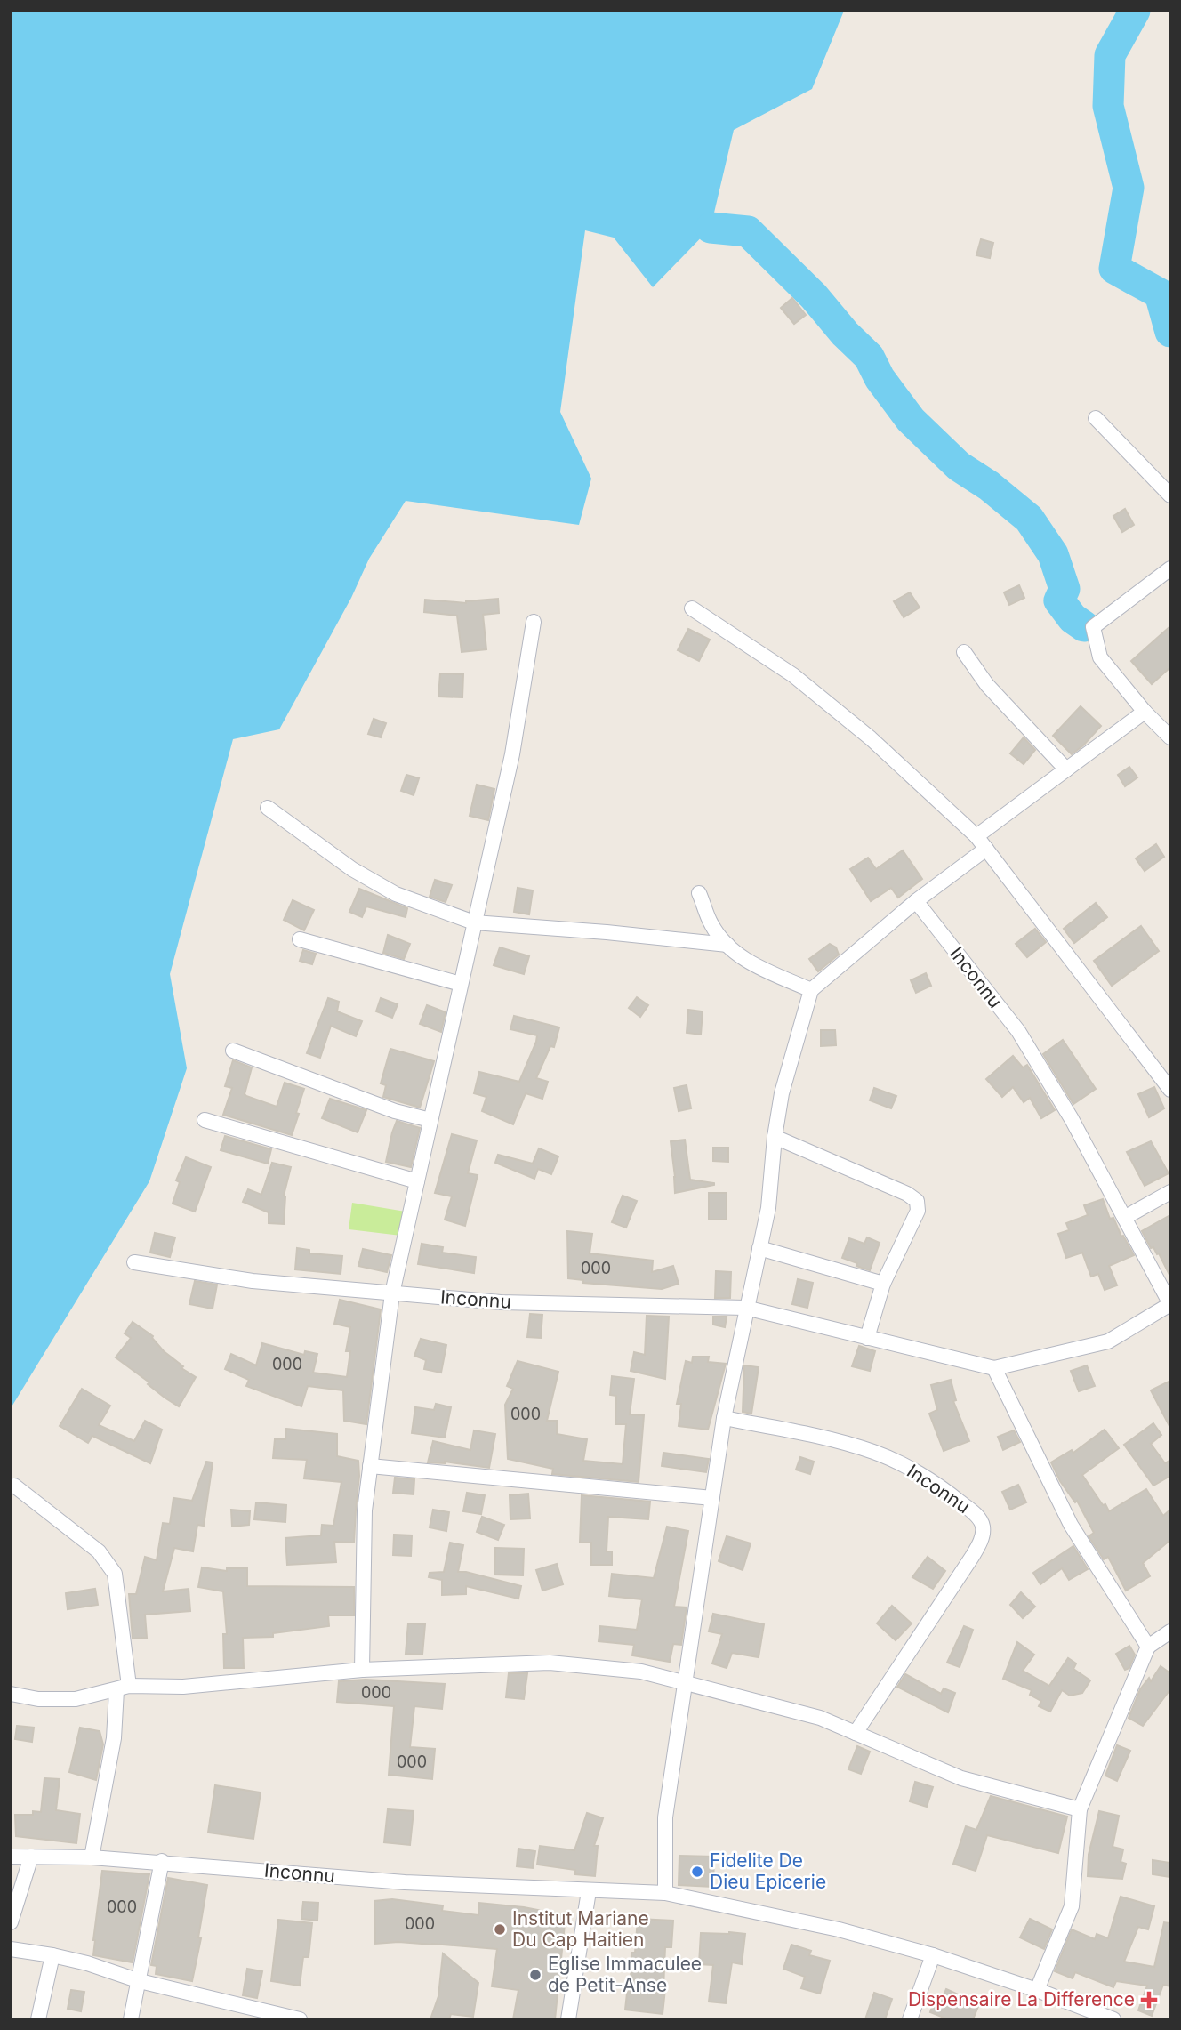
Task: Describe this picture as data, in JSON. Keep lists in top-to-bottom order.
{
  "streets": {
    "street": ["Inconnu"]
  },
  "places": {
    "other": ["Fidelite De Dieu Epicerie", "Institut Mariane Du Cap Haitien", "Eglise Immaculee de Petit-Anse"],
    "health": ["Dispensaire La Difference"]
  },
  "house_numbers": [
    "000",
    "000",
    "000",
    "000",
    "000",
    "000",
    "000"
  ]
}
